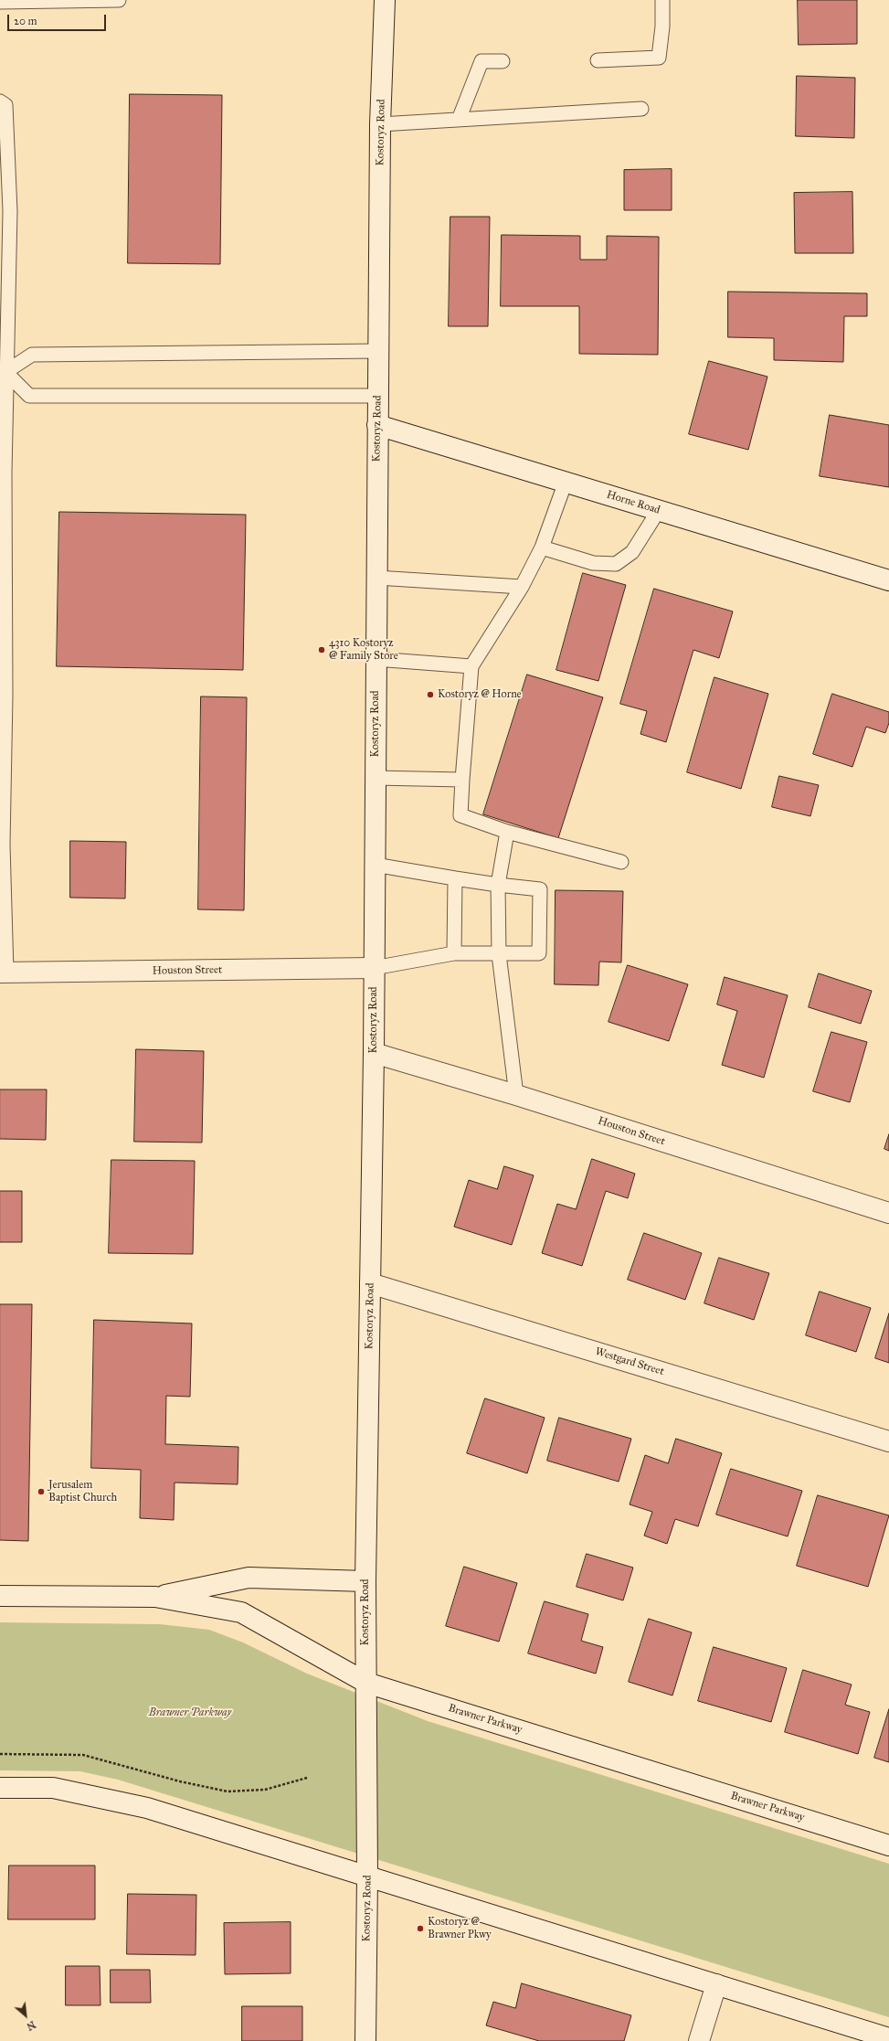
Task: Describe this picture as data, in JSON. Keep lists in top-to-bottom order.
{
  "streets": {
    "street": [
      "Kostoryz Road",
      "Horne Road",
      "Houston Street",
      "Westgard Street",
      "Brawner Parkway"
    ]
  },
  "crossings": [
    ["Kostoryz Road", "Horne Road"],
    ["Kostoryz Road", "Houston Street"],
    ["Kostoryz Road", "Westgard Street"],
    ["Kostoryz Road", "Brawner Parkway"]
  ],
  "parks": ["Brawner Parkway"],
  "places": [
    "4310 Kostoryz @ Family Store",
    "Kostoryz @ Horne",
    "Jerusalem Baptist Church",
    "Kostoryz @ Brawner Pkwy"
  ],
  "scale_bar": "20 m",
  "north": "bottom right"
}
